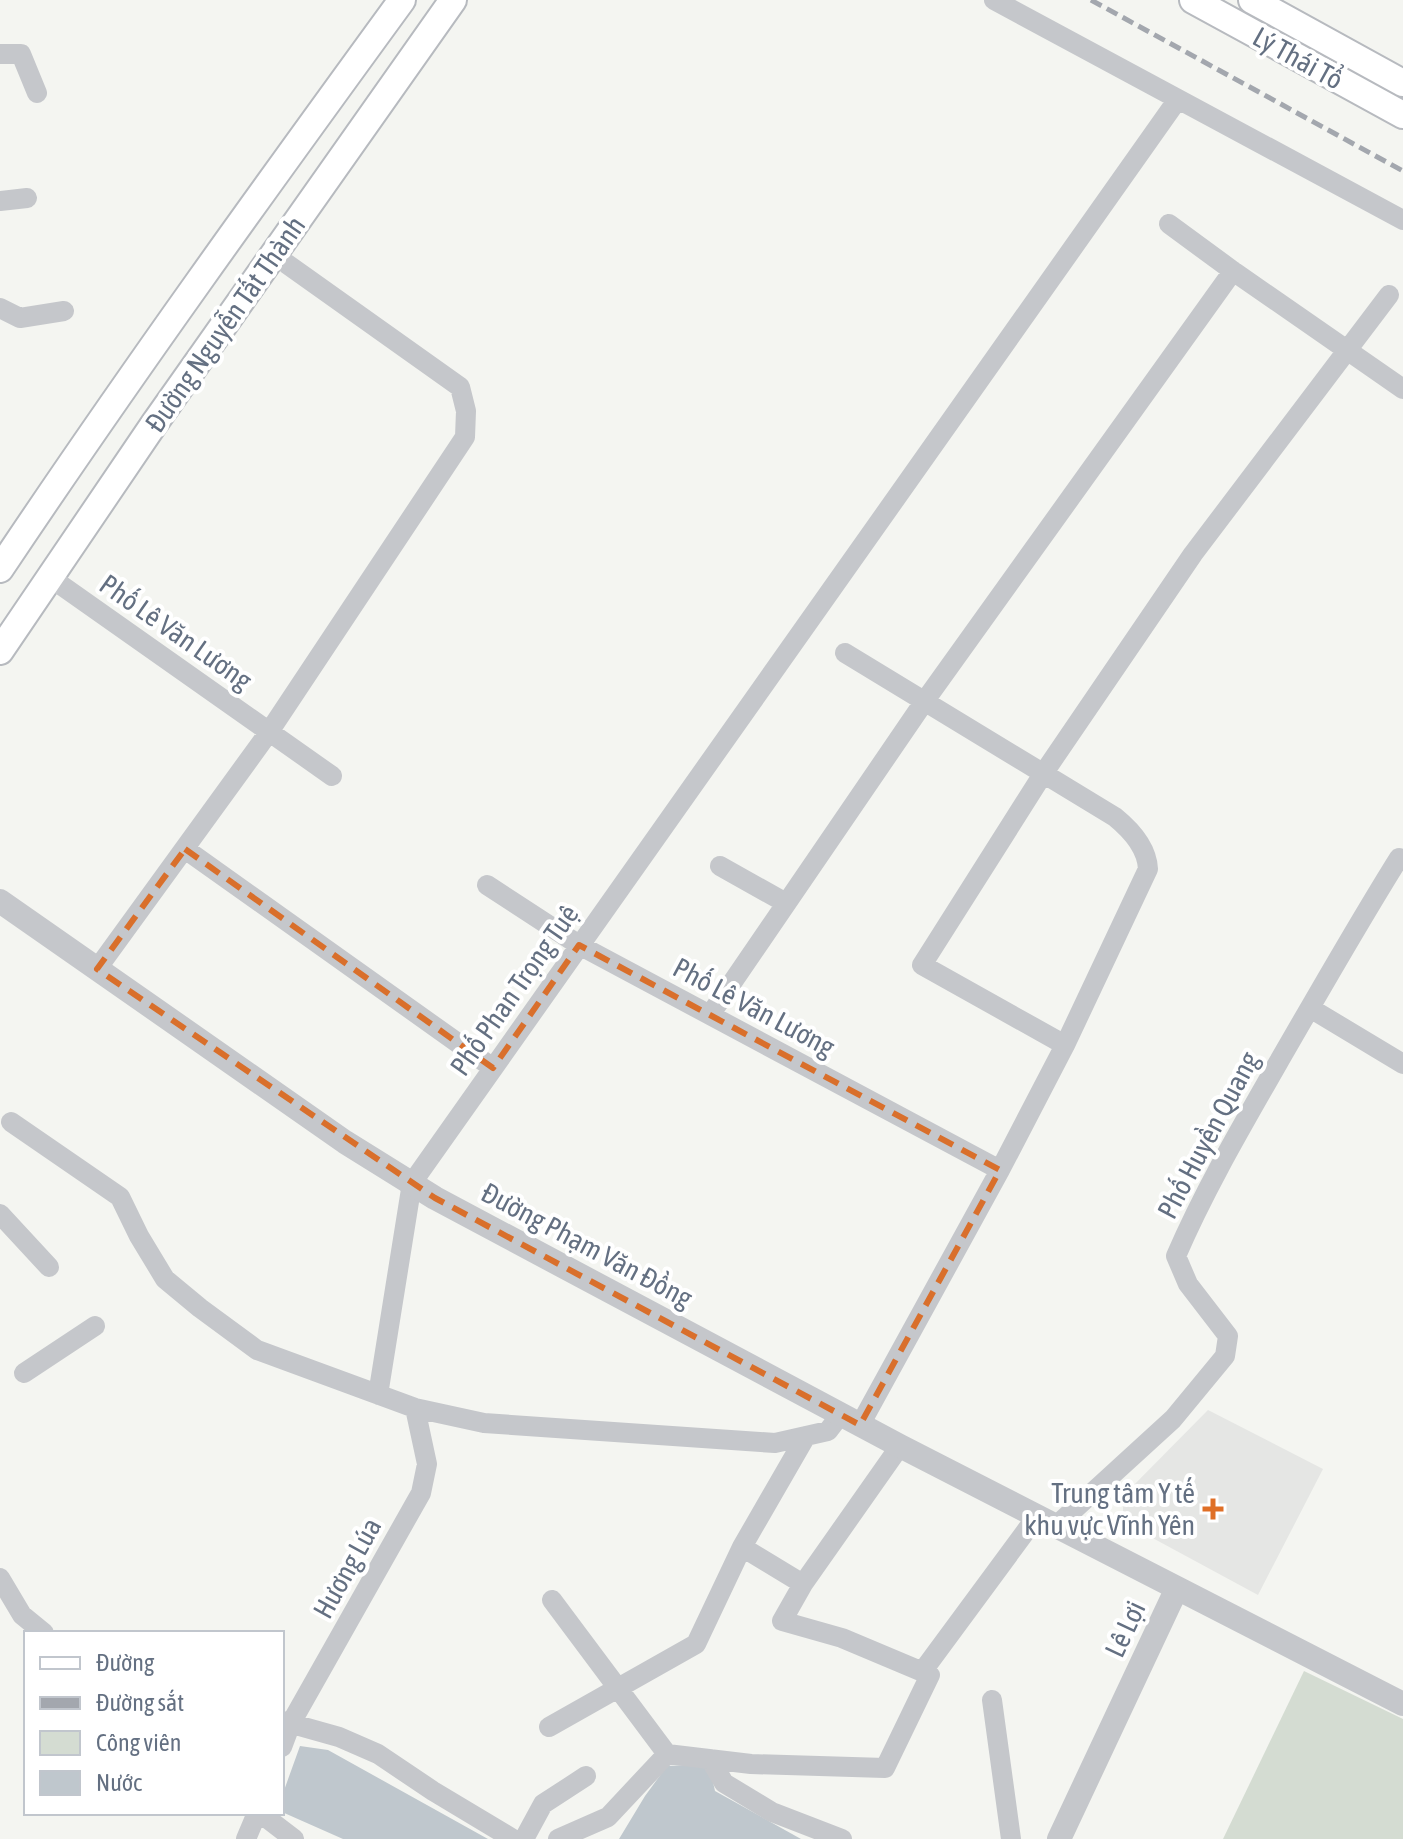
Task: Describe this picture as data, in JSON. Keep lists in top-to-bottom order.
{
  "streets": {
    "main road": ["Lý Thái Tổ", "Đường Nguyễn Tất Thành"],
    "street": [
      "Phố Lê Văn Lương",
      "Phố Phan Trọng Tuệ",
      "Phố Huyền Quang",
      "Đường Phạm Văn Đồng",
      "Hương Lúa",
      "Lê Lợi"
    ]
  },
  "crossings": [
    ["Đường Nguyễn Tất Thành", "Phố Lê Văn Lương"],
    ["Phố Lê Văn Lương", "Phố Phan Trọng Tuệ"],
    ["Phố Phan Trọng Tuệ", "Đường Phạm Văn Đồng"],
    ["Phố Huyền Quang", "Đường Phạm Văn Đồng"],
    ["Đường Phạm Văn Đồng", "Lê Lợi"]
  ],
  "places": {
    "health": ["Trung tâm Y tế khu vực Vĩnh Yên"]
  },
  "legend": [
    "Đường",
    "Đường sắt",
    "Công viên",
    "Nước"
  ]
}
